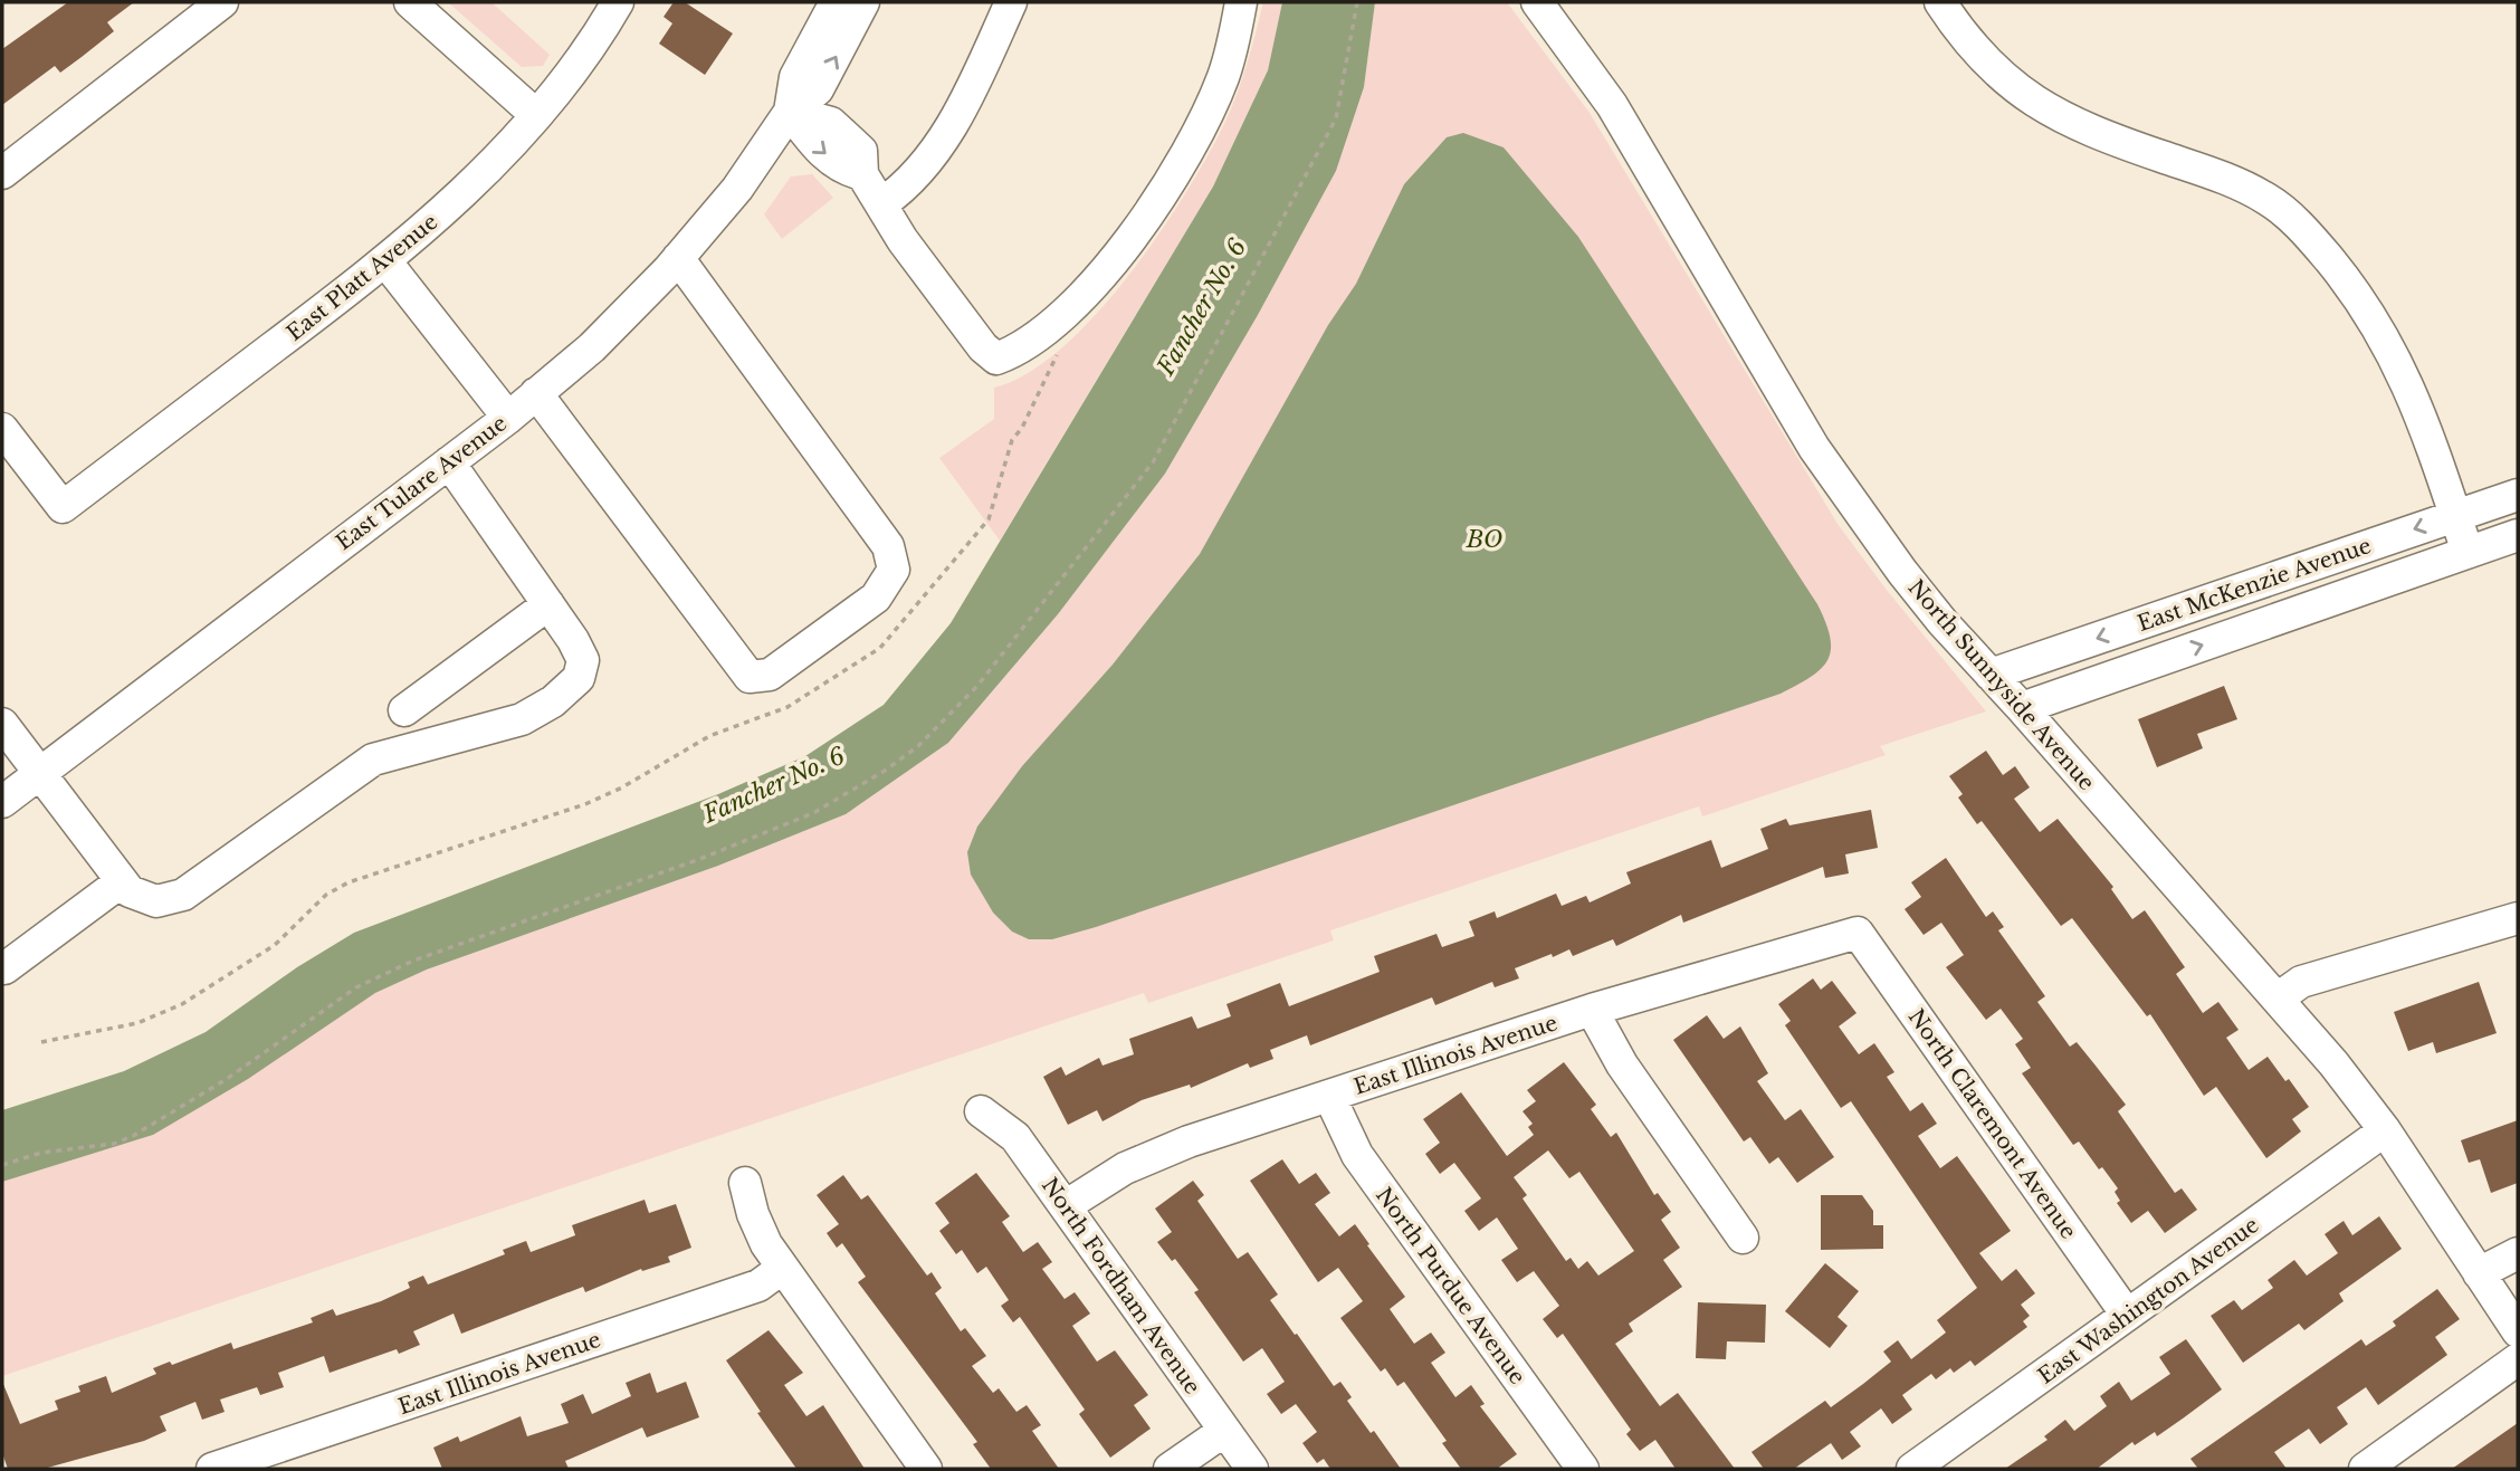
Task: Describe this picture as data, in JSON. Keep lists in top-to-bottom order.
{
  "streets": {
    "street": [
      "East Platt Avenue",
      "East Tulare Avenue",
      "East McKenzie Avenue",
      "North Sunnyside Avenue",
      "East Illinois Avenue",
      "North Claremont Avenue",
      "North Fordham Avenue",
      "North Purdue Avenue",
      "East Washington Avenue"
    ]
  },
  "crossings": [
    ["East McKenzie Avenue", "North Sunnyside Avenue"],
    ["North Sunnyside Avenue", "East Washington Avenue"],
    ["East Illinois Avenue", "North Claremont Avenue"],
    ["East Illinois Avenue", "North Fordham Avenue"],
    ["East Illinois Avenue", "North Purdue Avenue"],
    ["North Claremont Avenue", "East Washington Avenue"]
  ],
  "water": ["Fancher No. 6", "BO"]
}
